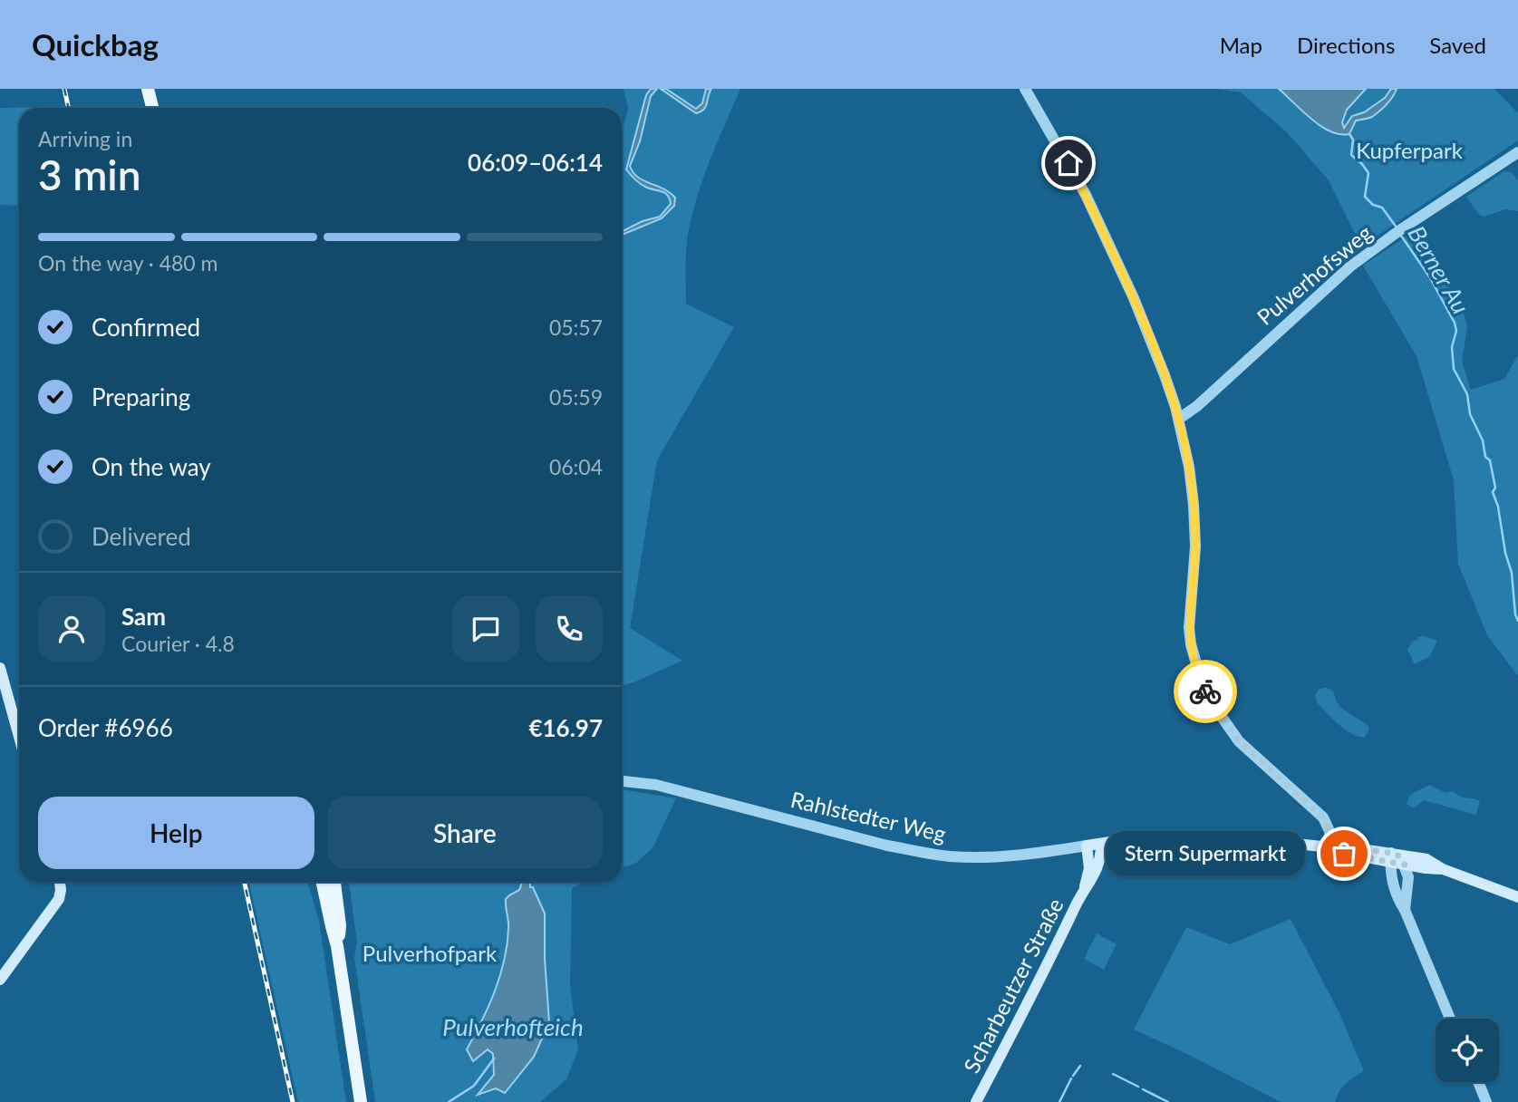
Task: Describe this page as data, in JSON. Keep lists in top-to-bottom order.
{
  "streets": {
    "main road": ["Rahlstedter Weg", "Scharbeutzer Straße"],
    "street": ["Pulverhofsweg"]
  },
  "crossings": [
    ["Rahlstedter Weg", "Scharbeutzer Straße"]
  ],
  "water": ["Berner Au", "Pulverhofteich"],
  "parks": ["Kupferpark", "Pulverhofpark"],
  "places": ["Stern Supermarkt"],
  "page": {
    "header": "Quickbag",
    "nav": ["Map", "Directions", "Saved"],
    "heading": ["3 min", "Arriving in", "06:09–06:14"],
    "panel": [
      "Sam",
      "Courier · 4.8",
      "Order #6966",
      "€16.97"
    ],
    "bar": "On the way · 480 m",
    "list": [
      ["Confirmed", "05:57"],
      ["Preparing", "05:59"],
      ["On the way", "06:04"],
      "Delivered"
    ],
    "buttons": ["Help", "Share"],
    "bubble": "Stern Supermarkt"
  }
}
